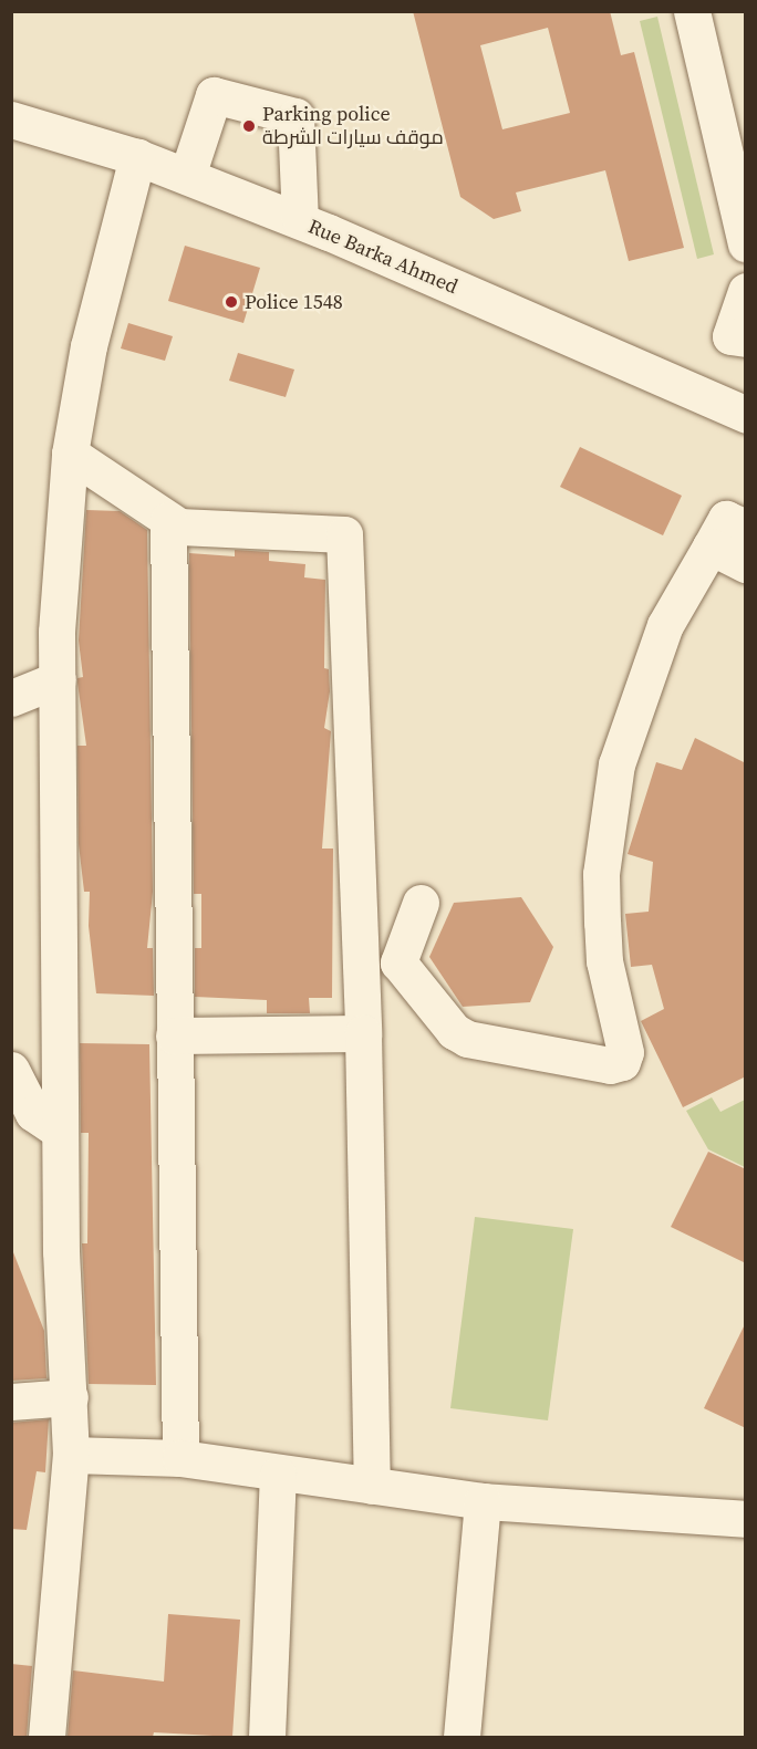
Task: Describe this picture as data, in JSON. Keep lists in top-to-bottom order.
{
  "streets": {
    "street": ["Rue Barka Ahmed"]
  },
  "places": ["Parking police موقف سيارات الشرطة", "Police 1548"]
}
